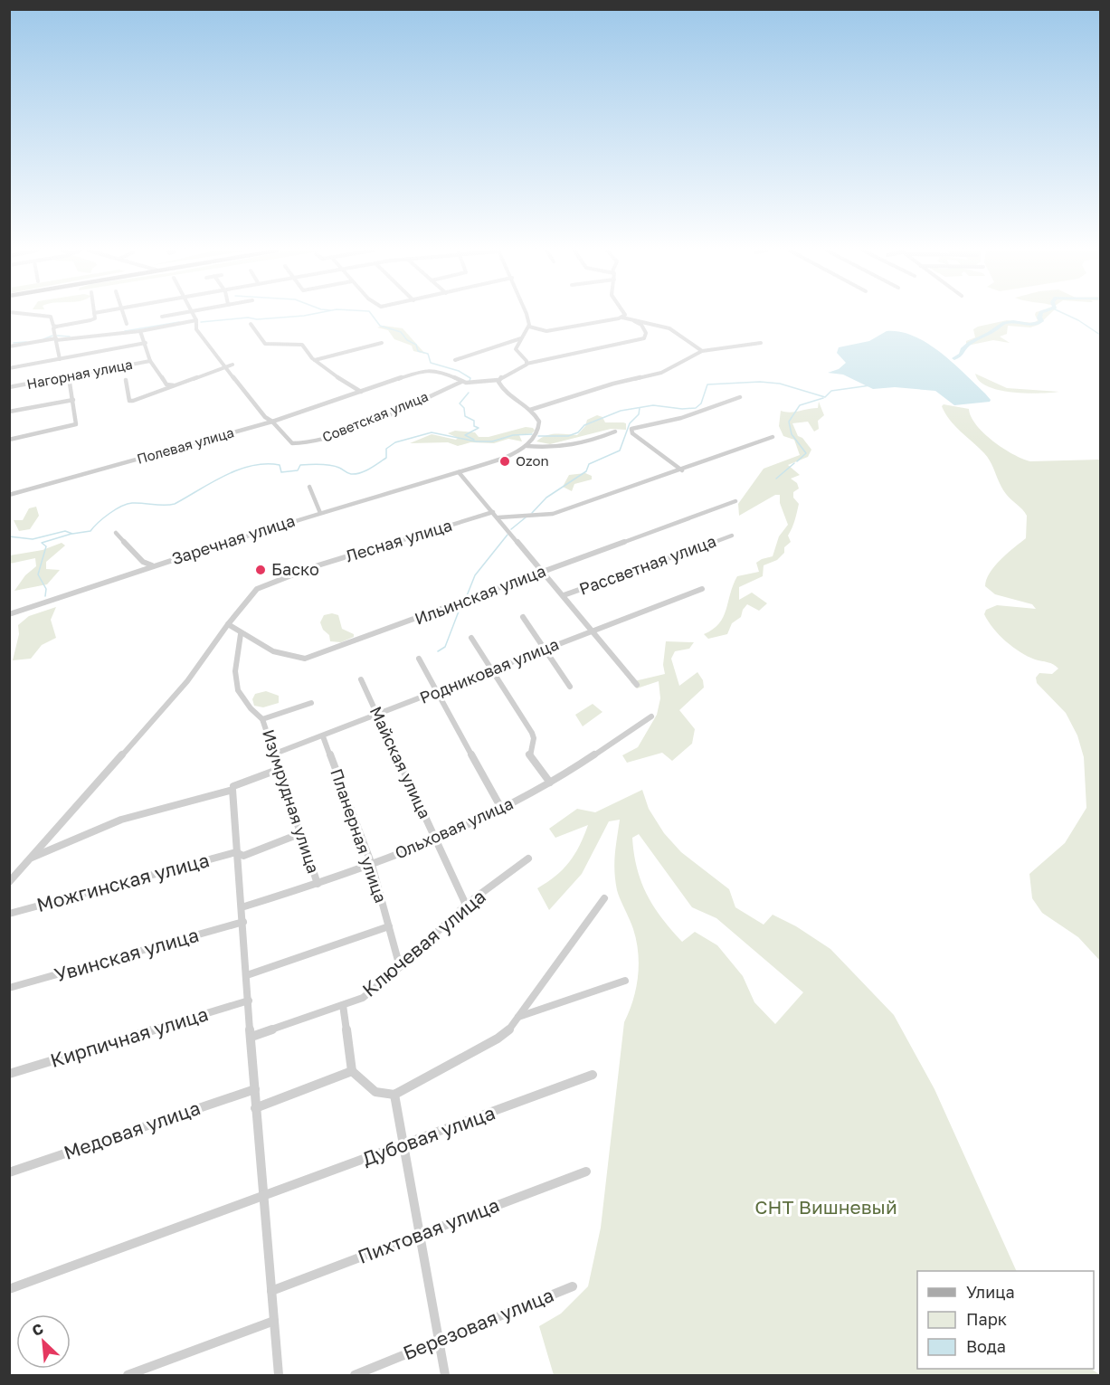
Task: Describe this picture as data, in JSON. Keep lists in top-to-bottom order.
{
  "streets": {
    "street": [
      "Нагорная улица",
      "Советская улица",
      "Полевая улица",
      "Заречная улица",
      "Лесная улица",
      "Рассветная улица",
      "Ильинская улица",
      "Родниковая улица",
      "Майская улица",
      "Изумрудная улица",
      "Ольховая улица",
      "Планерная улица",
      "Можгинская улица",
      "Ключевая улица",
      "Увинская улица",
      "Кирпичная улица",
      "Медовая улица",
      "Дубовая улица",
      "Пихтовая улица",
      "Березовая улица"
    ]
  },
  "crossings": [
    ["Советская улица", "Полевая улица"],
    ["Лесная улица", "Ильинская улица"],
    ["Родниковая улица", "Майская улица"],
    ["Родниковая улица", "Изумрудная улица"],
    ["Родниковая улица", "Планерная улица"],
    ["Майская улица", "Ольховая улица"],
    ["Майская улица", "Ключевая улица"],
    ["Изумрудная улица", "Ольховая улица"],
    ["Изумрудная улица", "Можгинская улица"],
    ["Ольховая улица", "Планерная улица"],
    ["Планерная улица", "Ключевая улица"]
  ],
  "parks": ["СНТ Вишневый"],
  "places": ["Ozon", "Баско"],
  "legend": ["Улица", "Парк", "Вода"],
  "north": "top left"
}
